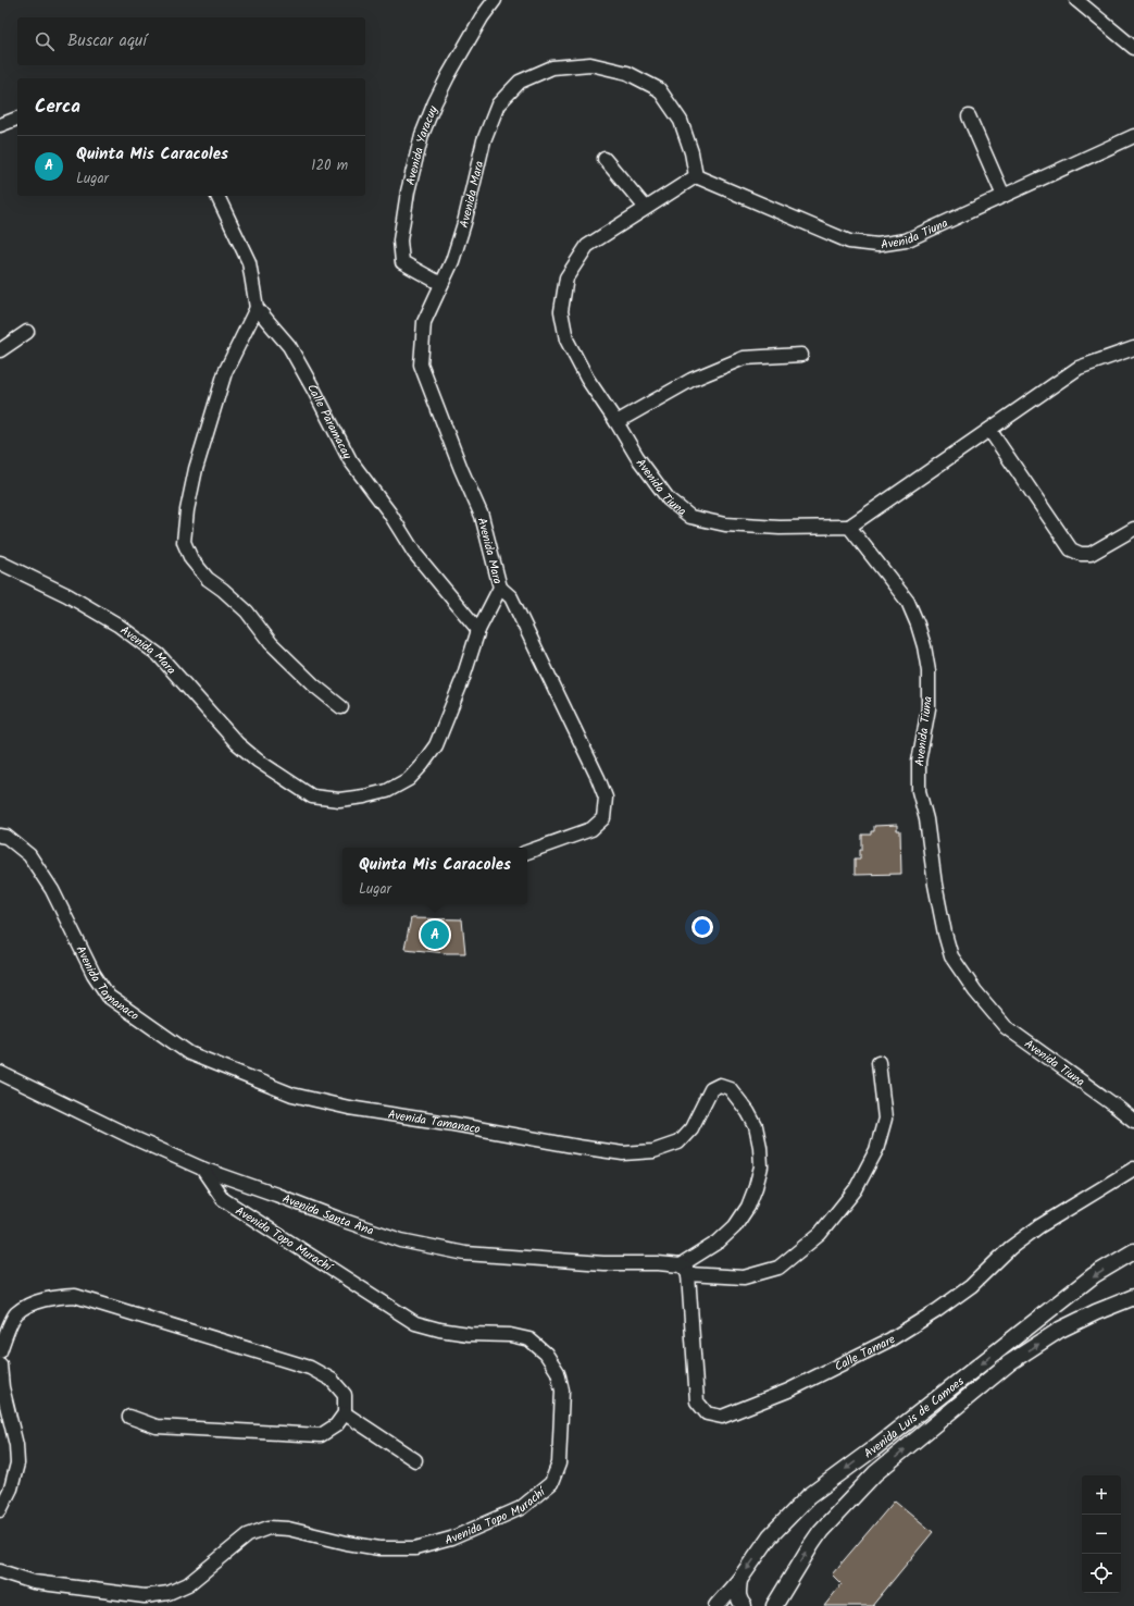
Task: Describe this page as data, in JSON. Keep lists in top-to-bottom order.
{
  "streets": {
    "street": [
      "Avenida Yaracuy",
      "Avenida Mara",
      "Avenida Tiuna",
      "Calle Paramacay",
      "Avenida Tamanaco",
      "Avenida Santa Ana",
      "Avenida Topo Murachí",
      "Calle Tamare",
      "Avenida Luis de Camoes"
    ]
  },
  "crossings": [
    ["Avenida Yaracuy", "Avenida Mara"],
    ["Avenida Mara", "Avenida Tiuna"],
    ["Avenida Mara", "Calle Paramacay"],
    ["Avenida Tamanaco", "Avenida Santa Ana"],
    ["Avenida Tamanaco", "Calle Tamare"],
    ["Avenida Santa Ana", "Avenida Topo Murachí"],
    ["Avenida Santa Ana", "Calle Tamare"]
  ],
  "page": {
    "search": "Buscar aquí",
    "heading": "Cerca",
    "list": [
      {
        "mark": "A",
        "name": "Quinta Mis Caracoles",
        "note": "Lugar",
        "value": "120 m"
      }
    ],
    "popup": ["Quinta Mis Caracoles", "Lugar"],
    "pins": "A",
    "map_buttons": ["+", "−"]
  }
}
